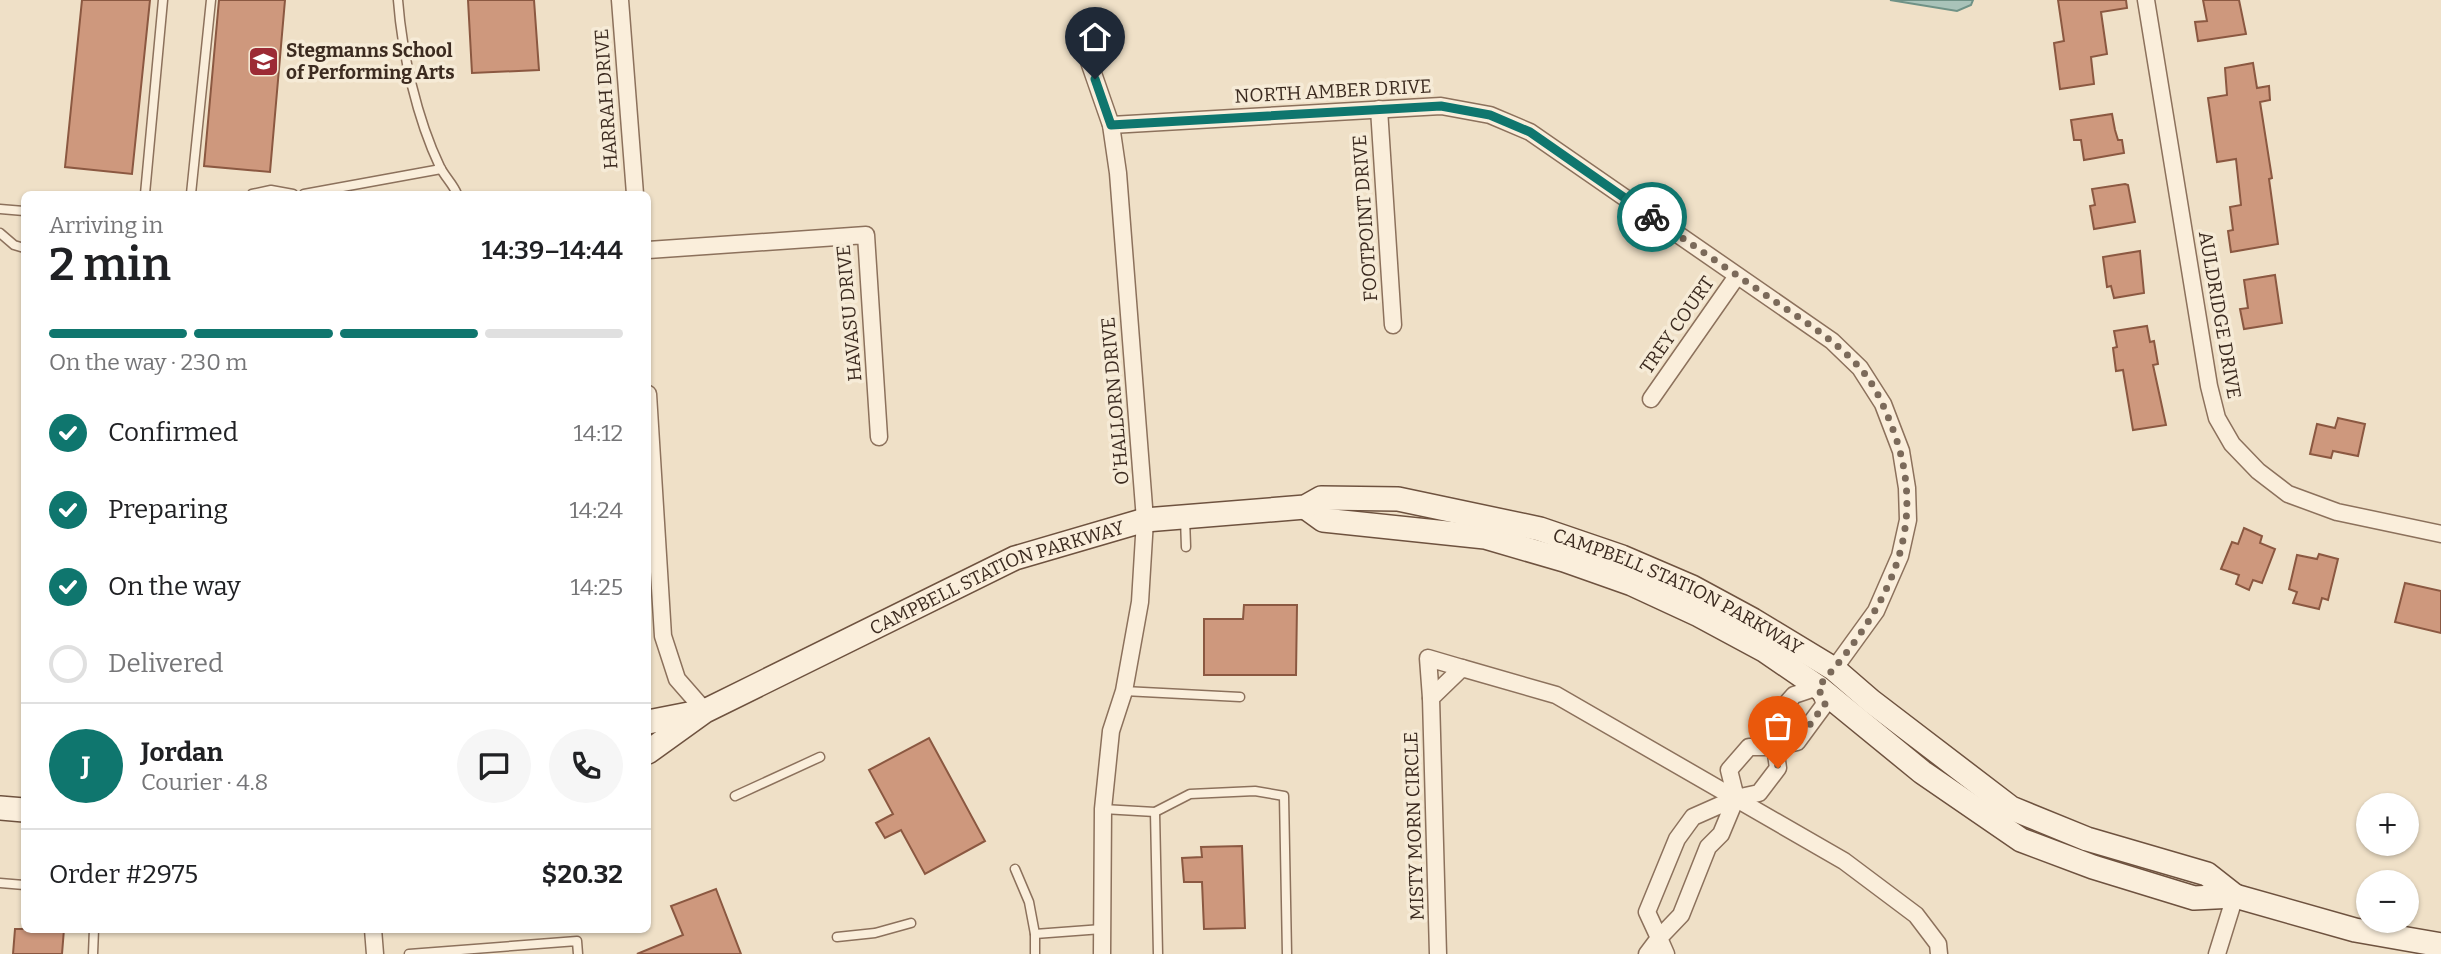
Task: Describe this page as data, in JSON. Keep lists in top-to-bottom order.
{
  "streets": {
    "street": [
      "NORTH AMBER DRIVE",
      "HARRAH DRIVE",
      "FOOTPOINT DRIVE",
      "HAVASU DRIVE",
      "AULDRIDGE DRIVE",
      "TREY COURT",
      "O'HALLORN DRIVE",
      "CAMPBELL STATION PARKWAY",
      "MISTY MORN CIRCLE"
    ]
  },
  "crossings": [
    ["NORTH AMBER DRIVE", "FOOTPOINT DRIVE"],
    ["NORTH AMBER DRIVE", "TREY COURT"],
    ["NORTH AMBER DRIVE", "O'HALLORN DRIVE"],
    ["NORTH AMBER DRIVE", "CAMPBELL STATION PARKWAY"],
    ["O'HALLORN DRIVE", "CAMPBELL STATION PARKWAY"]
  ],
  "places": {
    "school or university": ["Stegmanns School of Performing Arts"]
  },
  "page": {
    "heading": ["2 min", "Arriving in", "14:39–14:44"],
    "panel": [
      "Jordan",
      "Courier · 4.8",
      "Order #2975",
      "$20.32"
    ],
    "bar": "On the way · 230 m",
    "list": [
      ["Confirmed", "14:12"],
      ["Preparing", "14:24"],
      ["On the way", "14:25"],
      "Delivered"
    ],
    "round": "J",
    "map_buttons": ["+", "−"]
  }
}
